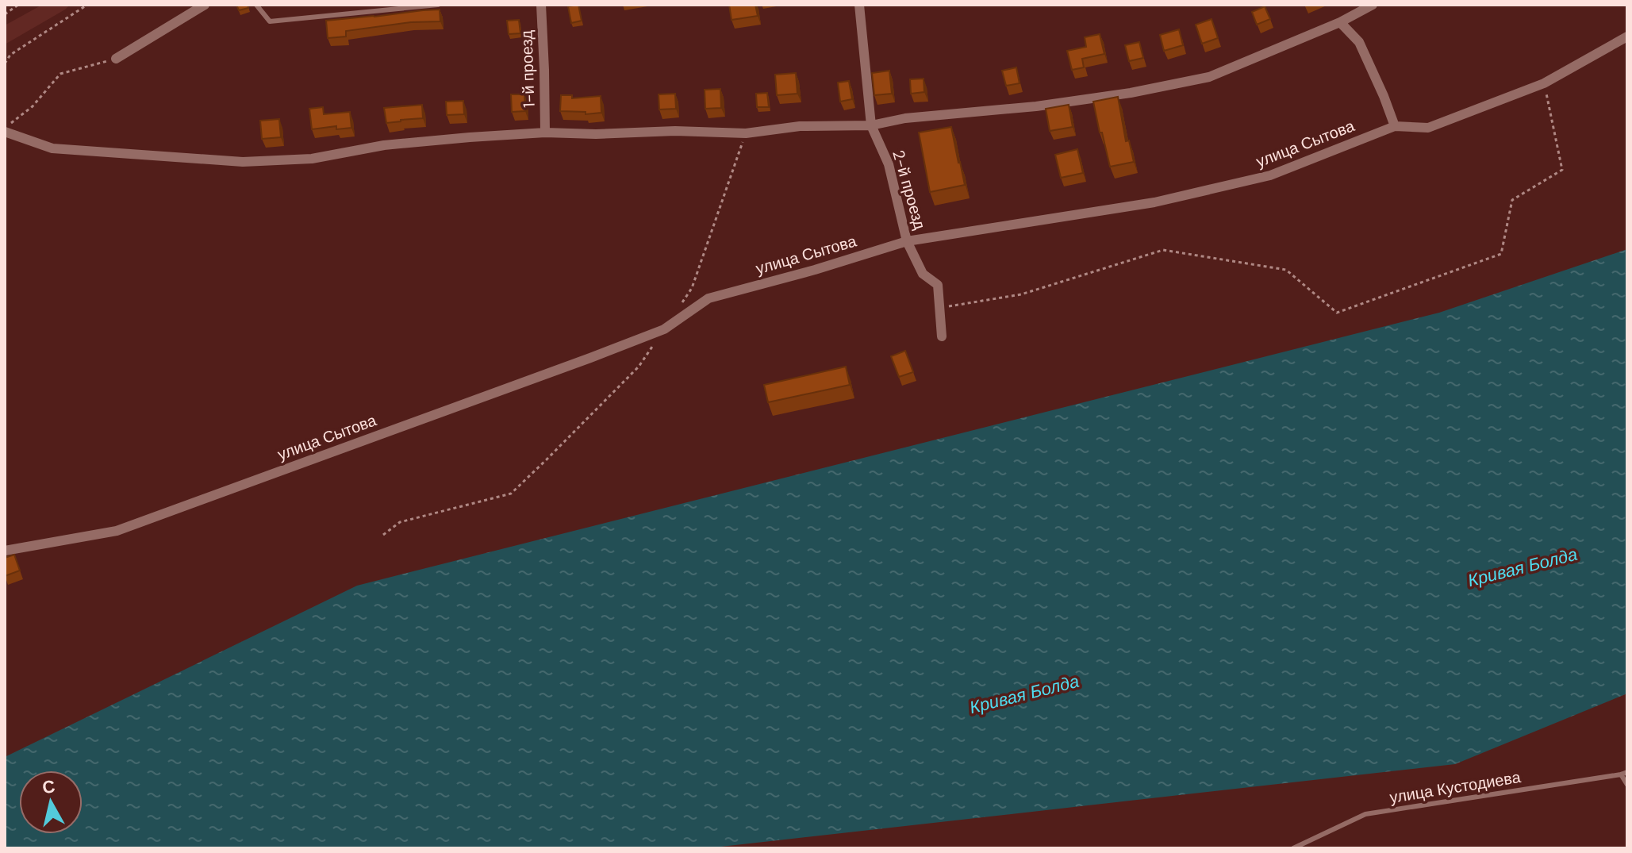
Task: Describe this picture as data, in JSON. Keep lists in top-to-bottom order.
{
  "streets": {
    "street": ["1-й проезд", "улица Сытова", "2-й проезд"],
    "lane": ["улица Кустодиева"]
  },
  "crossings": [
    ["улица Сытова", "2-й проезд"]
  ],
  "water": ["Кривая Болда"],
  "north": "top"
}
